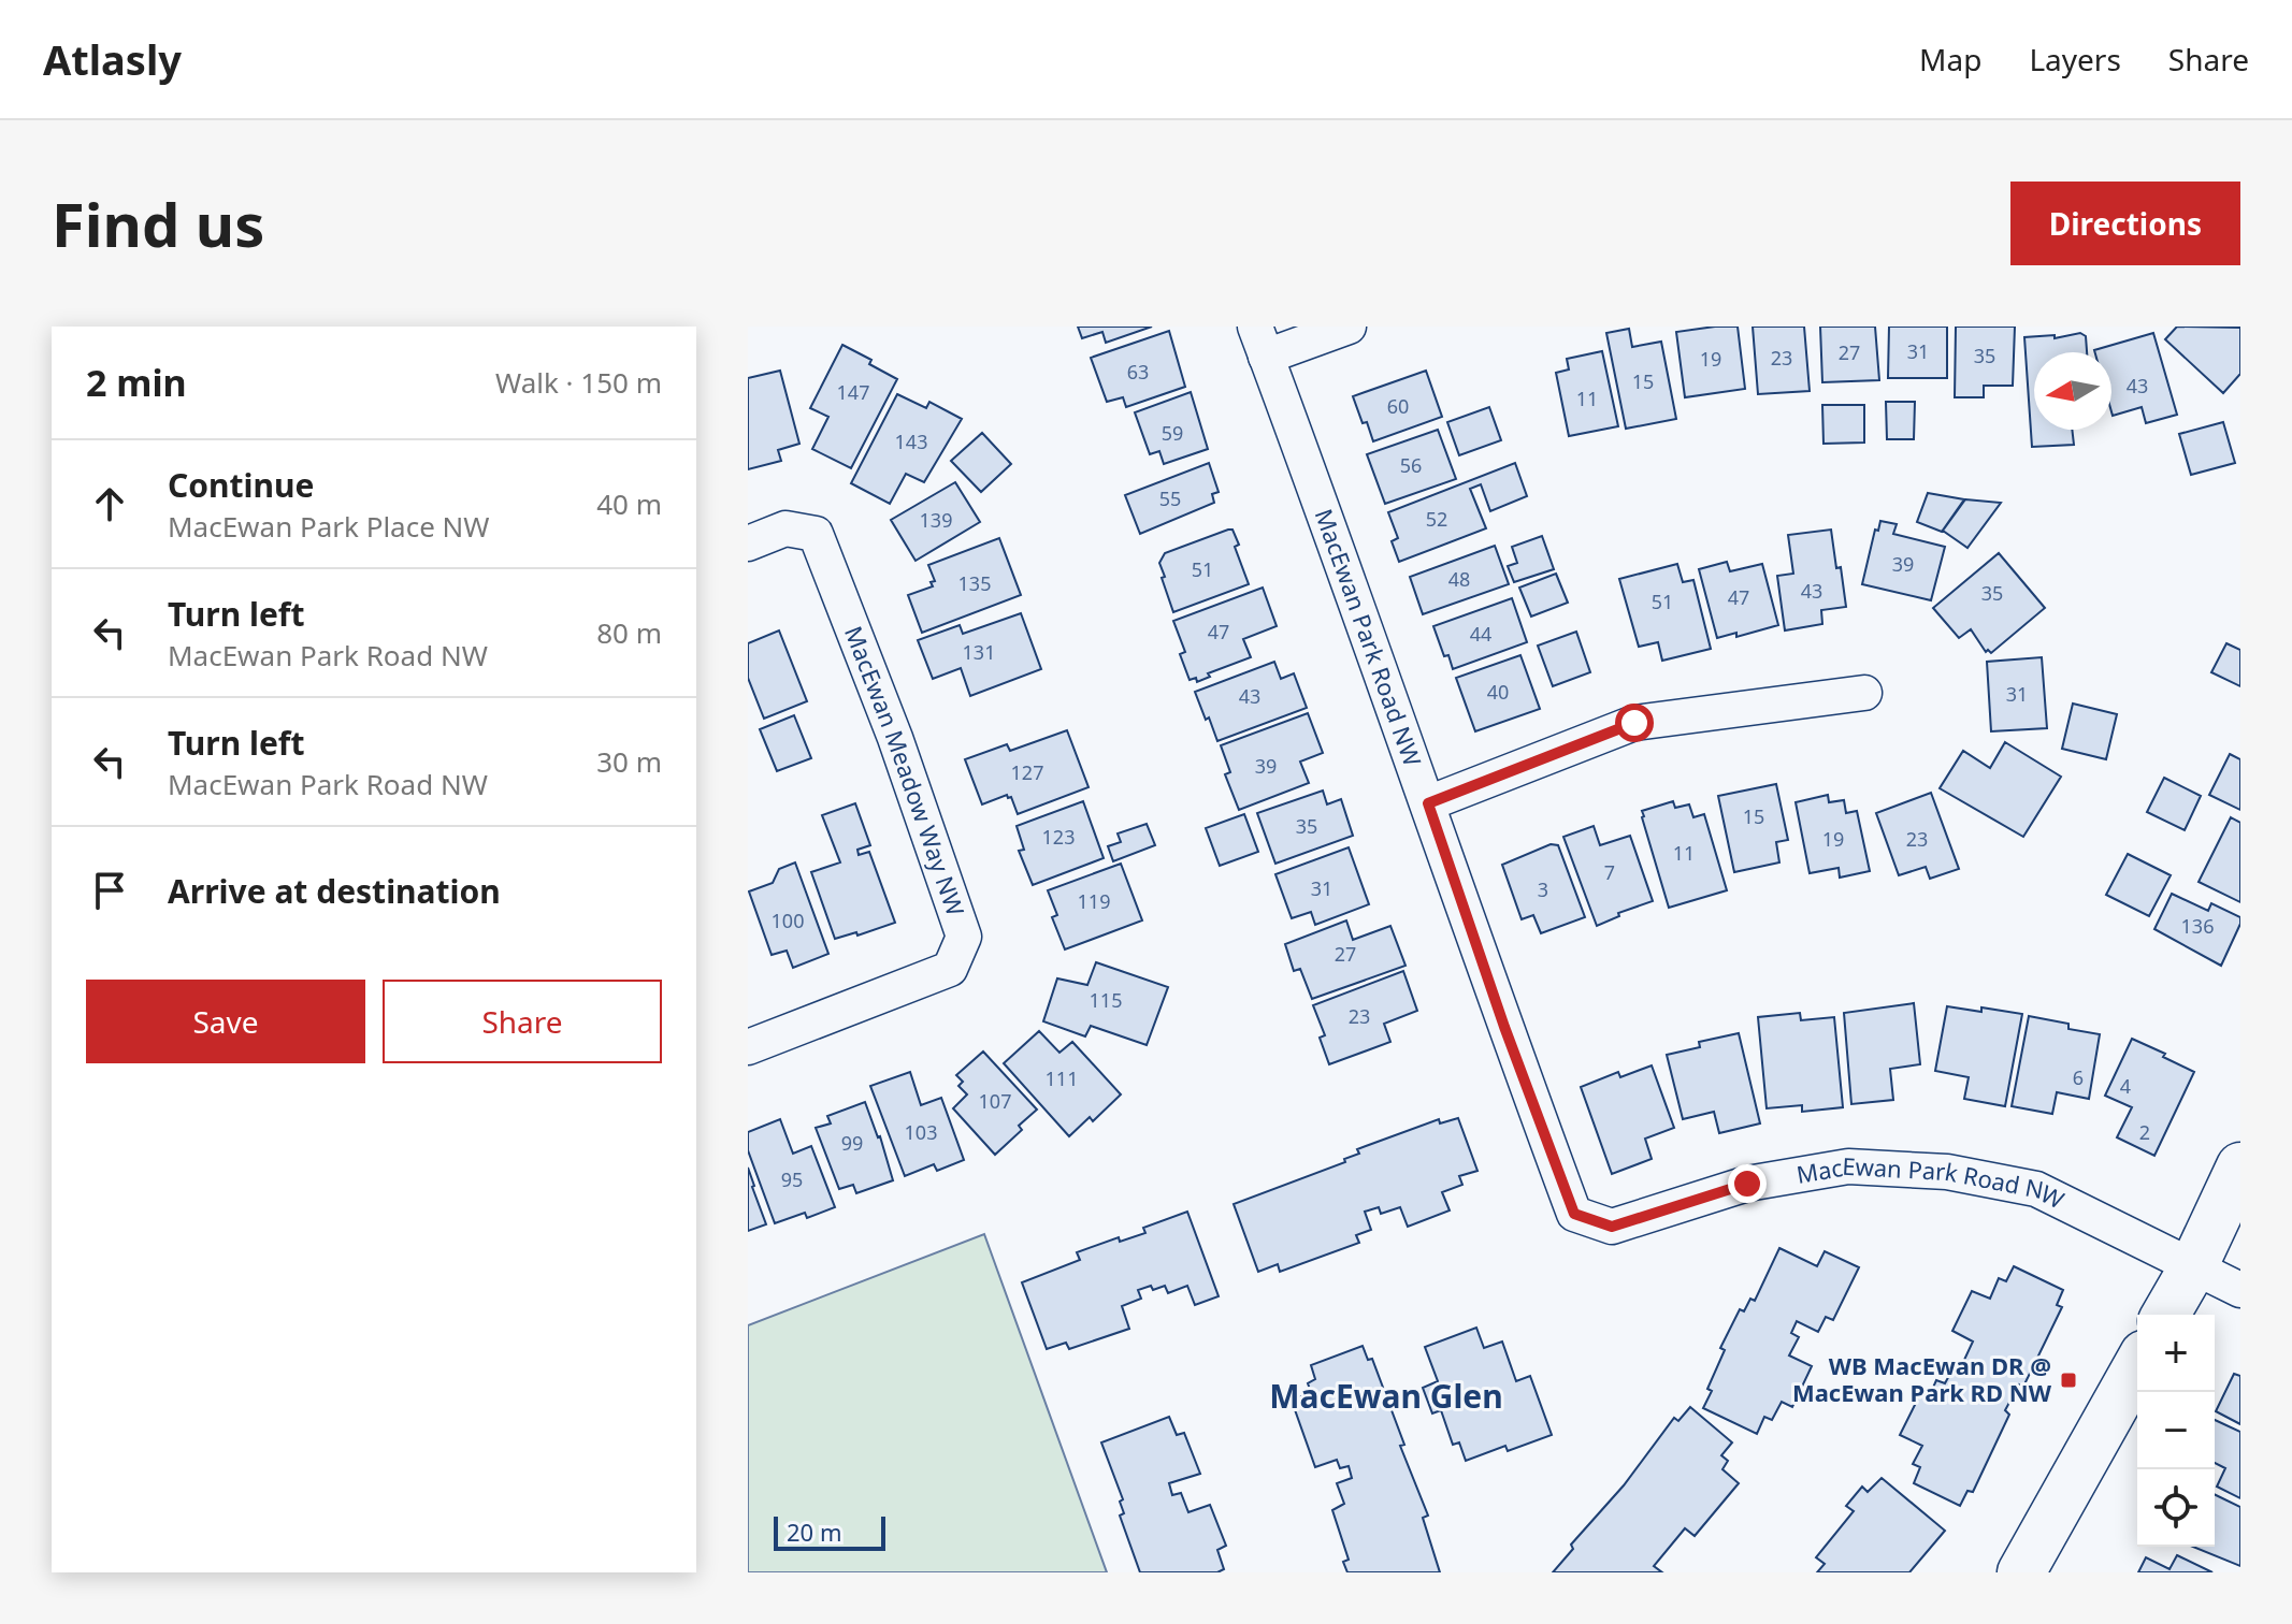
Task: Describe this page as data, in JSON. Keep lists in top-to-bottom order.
{
  "streets": {
    "street": ["MacEwan Park Road NW", "MacEwan Meadow Way NW"]
  },
  "districts": ["MacEwan Glen"],
  "places": {
    "transit": ["WB MacEwan DR @ MacEwan Park RD NW"]
  },
  "house_numbers": [
    "31",
    "27",
    "35",
    "23",
    "19",
    "63",
    "15",
    "43",
    "147",
    "11",
    "60",
    "59",
    "143",
    "56",
    "55",
    "52",
    "139",
    "39",
    "51",
    "48",
    "135",
    "43",
    "35",
    "47",
    "51",
    "47",
    "44",
    "131",
    "40",
    "31",
    "43",
    "39",
    "127",
    "15",
    "35",
    "123",
    "19",
    "23",
    "11",
    "7",
    "31",
    "3",
    "119",
    "100",
    "136",
    "27",
    "115",
    "23",
    "6",
    "111",
    "4",
    "107",
    "103",
    "2",
    "99",
    "95"
  ],
  "scale_bar": "20 m",
  "north": "left",
  "page": {
    "header": "Atlasly",
    "nav": ["Map", "Layers", "Share"],
    "buttons": [
      "Directions",
      ["Save", "Share"]
    ],
    "title": "Find us",
    "heading": ["2 min", "Walk · 150 m"],
    "list": [
      ["Continue", "MacEwan Park Place NW", "40 m"],
      ["Turn left", "MacEwan Park Road NW", "80 m"],
      ["Turn left", "MacEwan Park Road NW", "30 m"],
      "Arrive at destination"
    ],
    "map_buttons": ["+", "−"],
    "scale": "20 m"
  }
}
